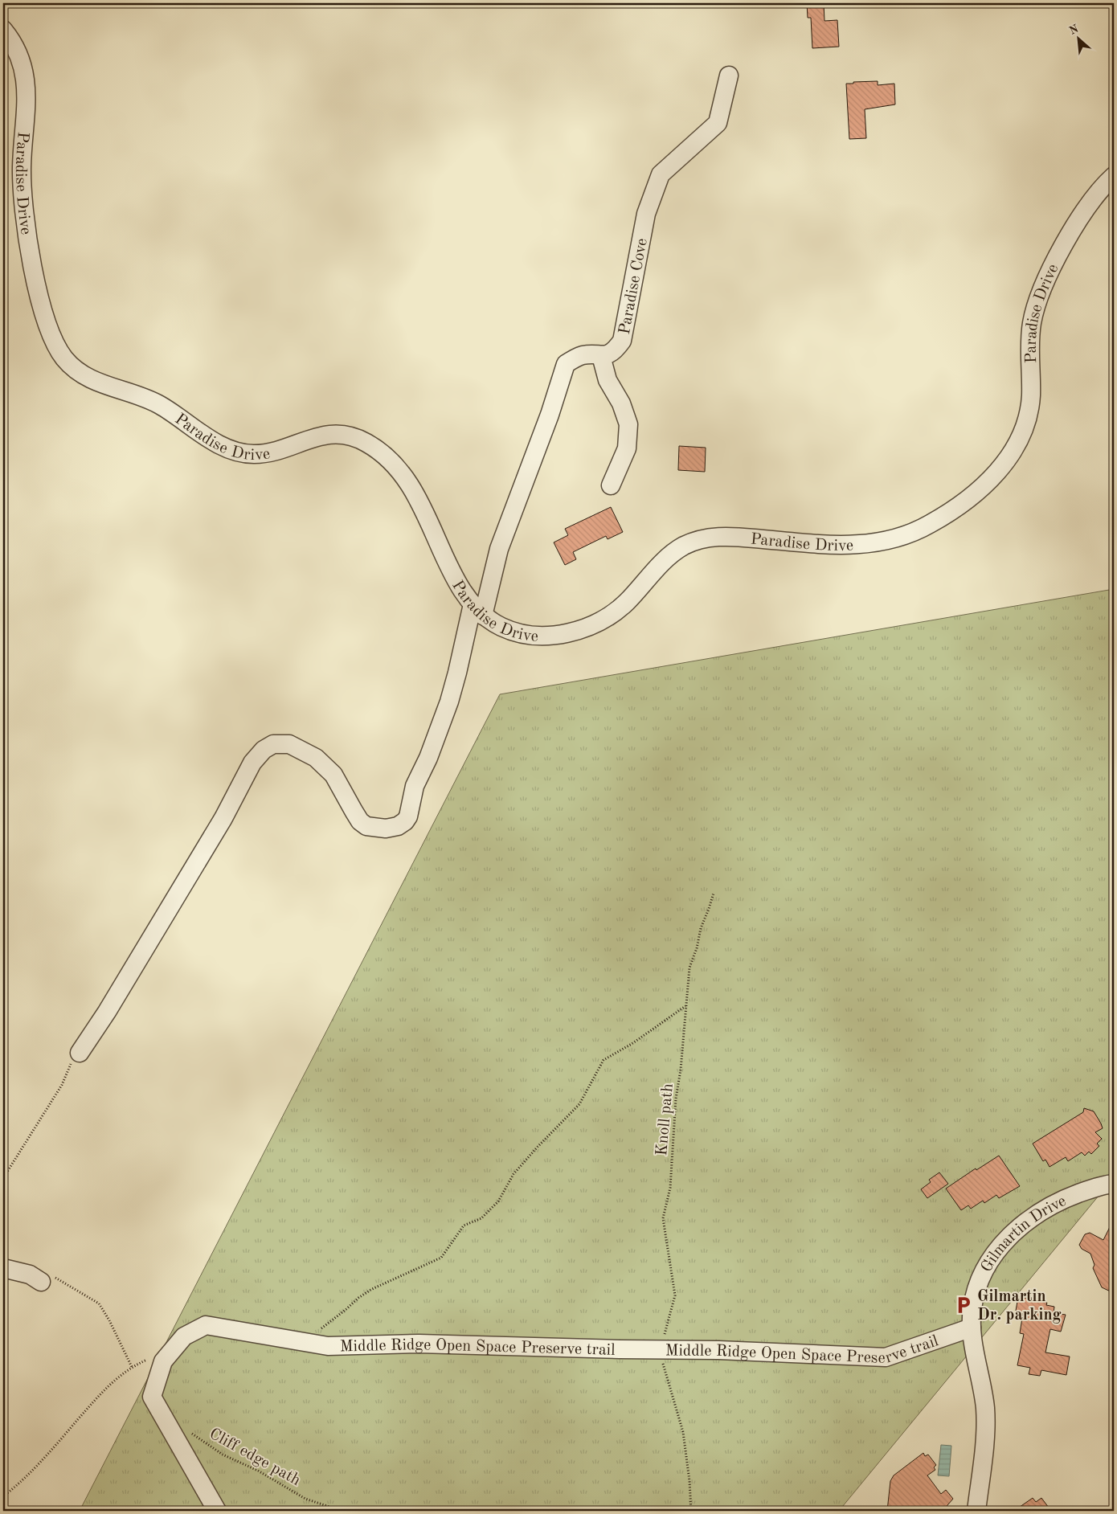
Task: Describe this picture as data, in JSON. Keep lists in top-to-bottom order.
{
  "streets": {
    "street": [
      "Paradise Drive",
      "Paradise Cove",
      "Gilmartin Drive",
      "Middle Ridge Open Space Preserve trail"
    ],
    "path": ["Knoll path", "Cliff edge path"]
  },
  "crossings": [
    ["Paradise Drive", "Paradise Cove"],
    ["Knoll path", "Middle Ridge Open Space Preserve trail"],
    ["Gilmartin Drive", "Middle Ridge Open Space Preserve trail"]
  ],
  "places": {
    "parking": ["Gilmartin Dr. parking"]
  },
  "north": "top left"
}
